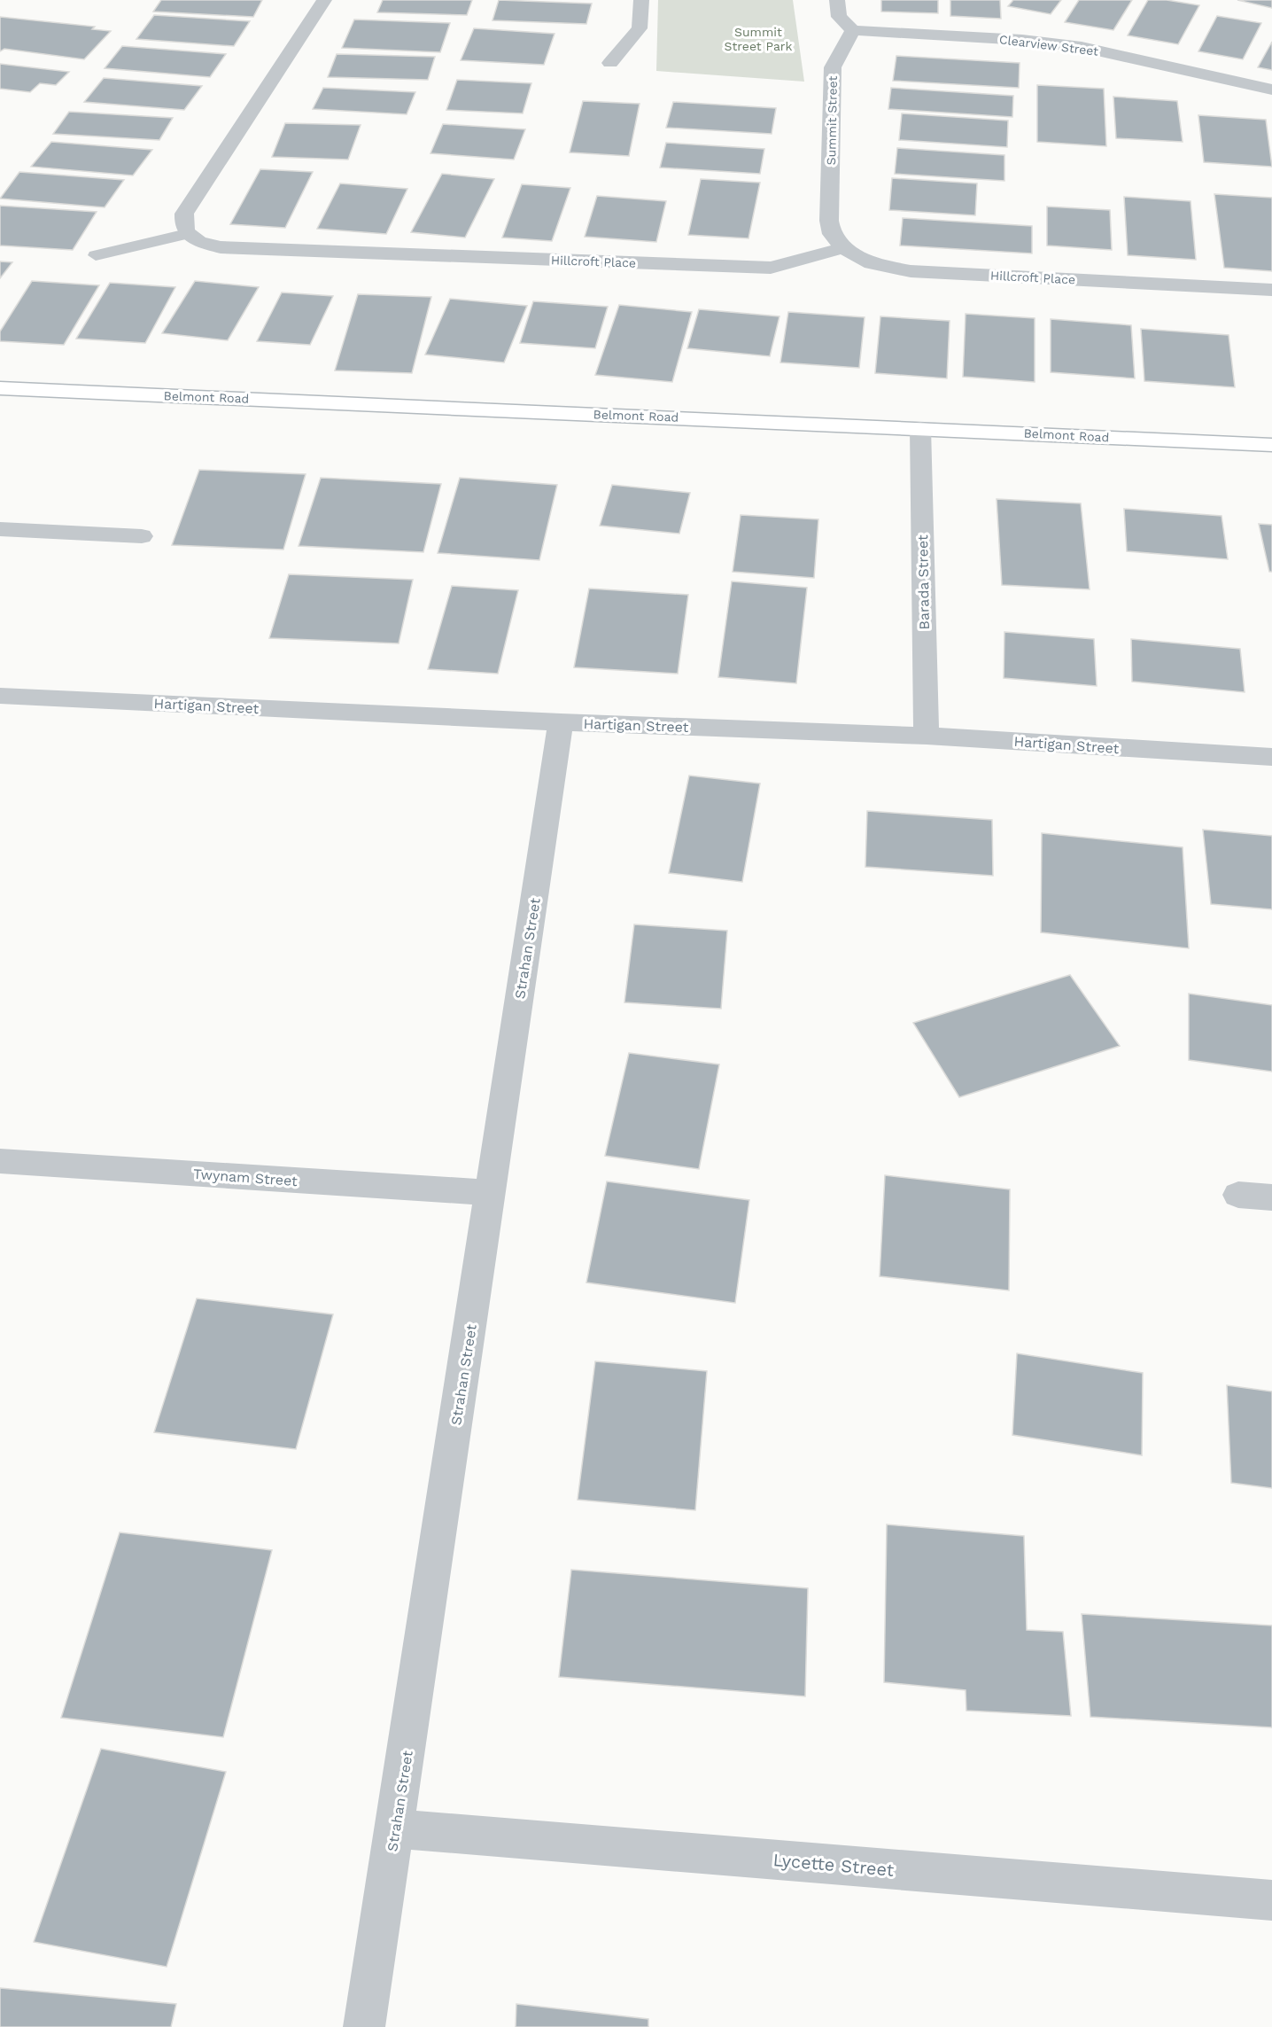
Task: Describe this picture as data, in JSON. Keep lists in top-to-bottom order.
{
  "streets": {
    "main road": ["Belmont Road"],
    "street": [
      "Clearview Street",
      "Summit Street",
      "Hillcroft Place",
      "Barada Street",
      "Hartigan Street",
      "Strahan Street",
      "Twynam Street",
      "Lycette Street"
    ]
  },
  "crossings": [
    ["Clearview Street", "Summit Street"],
    ["Summit Street", "Hillcroft Place"],
    ["Belmont Road", "Barada Street"],
    ["Barada Street", "Hartigan Street"],
    ["Hartigan Street", "Strahan Street"],
    ["Strahan Street", "Twynam Street"],
    ["Strahan Street", "Lycette Street"]
  ],
  "parks": ["Summit Street Park"]
}
